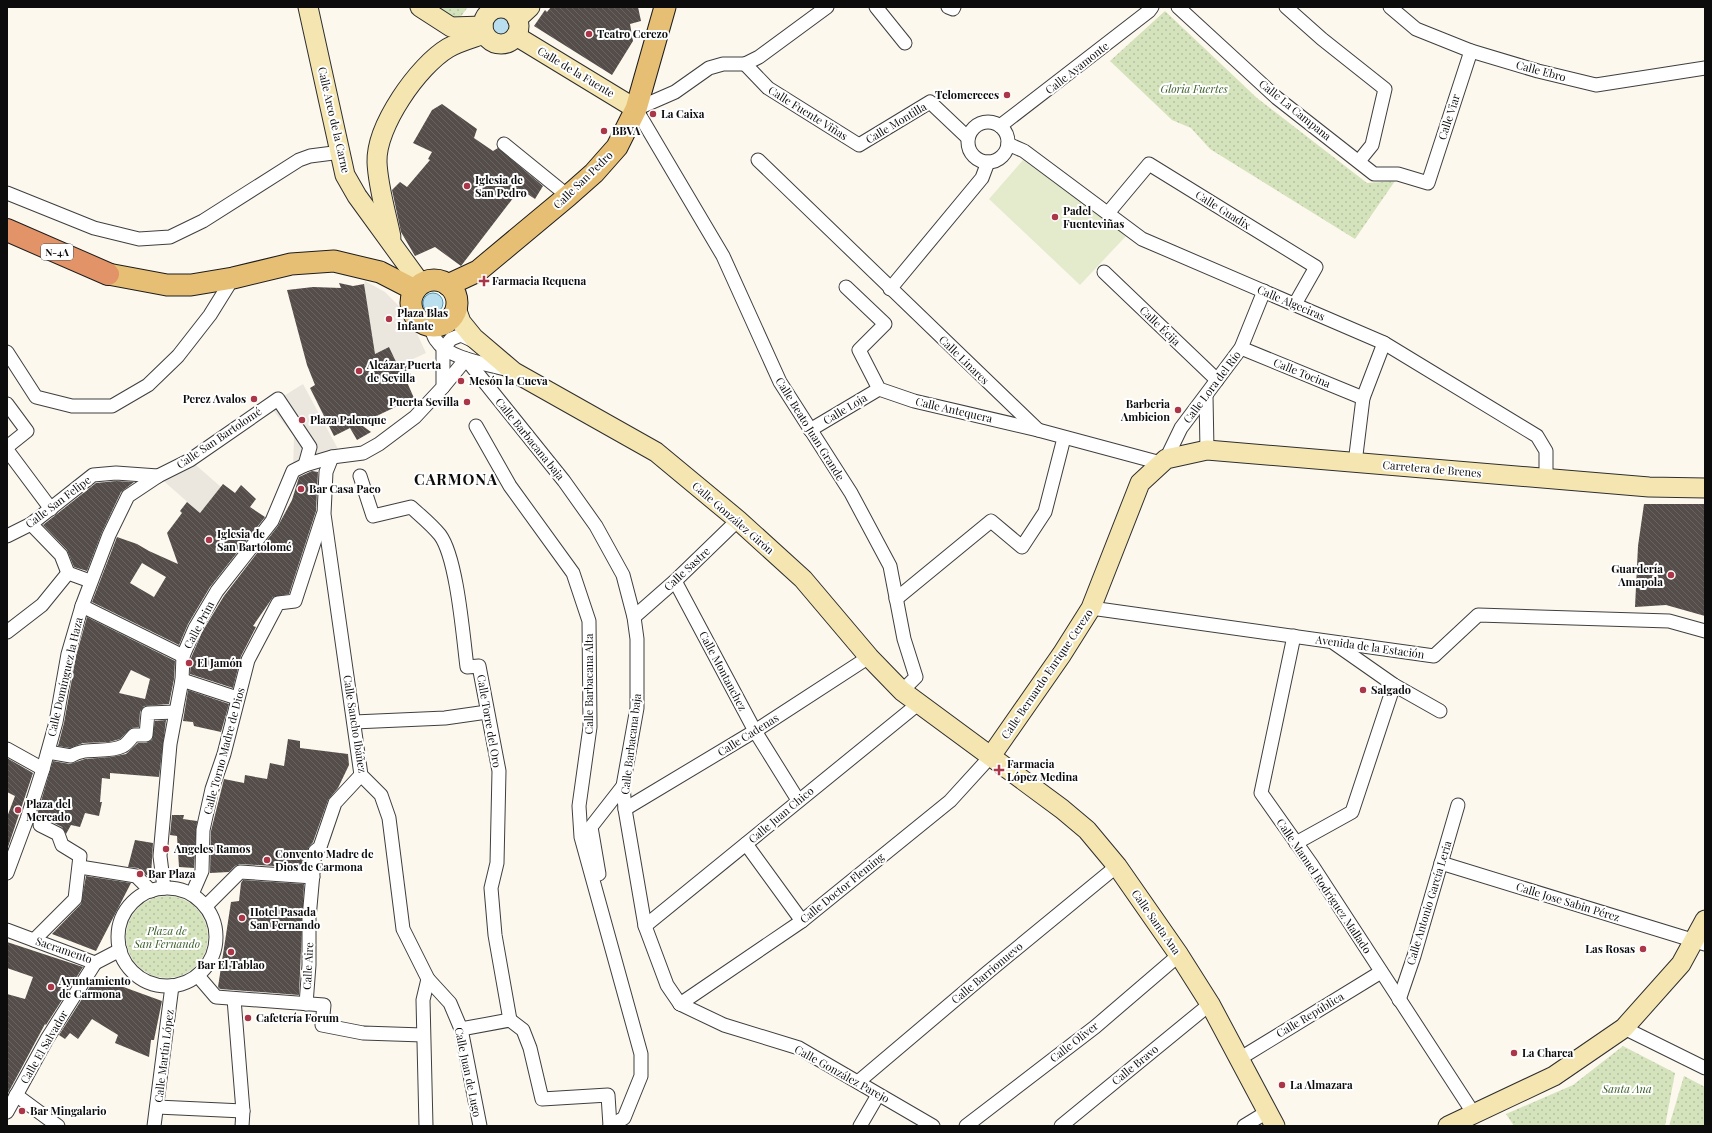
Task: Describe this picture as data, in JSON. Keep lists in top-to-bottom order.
{
  "streets": {
    "highway": ["N-4A"],
    "main road": ["Calle San Pedro"],
    "street": [
      "Calle Ayamonte",
      "Calle Ebro",
      "Calle de la Fuente",
      "Calle La Campana",
      "Calle Fuente Viñas",
      "Calle Viar",
      "Calle Arco de la Carne",
      "Calle Montilla",
      "Calle Guadix",
      "Calle Algeciras",
      "Calle Écija",
      "Calle Linares",
      "Calle Tocina",
      "Calle Lora del Río",
      "Calle Loja",
      "Calle Antequera",
      "Calle Beato Juan Grande",
      "Calle San Bartolomé",
      "Calle Barbacana baja",
      "Carretera de Brenes",
      "Calle San Felipe",
      "Calle González Girón",
      "Calle Sastre",
      "Calle Prim",
      "Avenida de la Estación",
      "Calle Montanchez",
      "Calle Bernardo Enrique Cerezo",
      "Calle Domínguez la Haza",
      "Calle Barbacana Alta",
      "Calle Torre del Oro",
      "Calle Sancho Ibáñez",
      "Calle Cadenas",
      "Calle Torno Madre de Dios",
      "Calle Juan Chico",
      "Calle Manuel Rodríguez Mallado",
      "Calle Doctor Fleming",
      "Calle Jose Sabin Pérez",
      "Calle Antonio García Leria",
      "Calle Santa Ana",
      "Sacramento",
      "Calle Aire",
      "Calle Barrionuevo",
      "Calle República",
      "Calle Oliver",
      "Calle El Salvador",
      "Calle Martín López",
      "Calle Bravo",
      "Calle Juan de Lugo",
      "Calle González Parejo"
    ]
  },
  "crossings": [
    ["Calle Ayamonte", "Calle Montilla"],
    ["Calle Ayamonte", "Calle Algeciras"],
    ["Calle Ebro", "Calle Viar"],
    ["Calle de la Fuente", "Calle San Pedro"],
    ["Calle de la Fuente", "Calle Beato Juan Grande"],
    ["Calle La Campana", "Calle Viar"],
    ["Calle Fuente Viñas", "Calle Montilla"],
    ["Calle Arco de la Carne", "Calle San Pedro"],
    ["Calle Arco de la Carne", "Calle González Girón"],
    ["Calle Montilla", "Calle Algeciras"],
    ["Calle San Pedro", "Calle Beato Juan Grande"],
    ["Calle San Pedro", "Calle González Girón"],
    ["Calle Guadix", "Calle Algeciras"],
    ["Calle Algeciras", "Calle Lora del Río"],
    ["Calle Algeciras", "Carretera de Brenes"],
    ["Calle Écija", "Calle Lora del Río"],
    ["Calle Linares", "Calle Antequera"],
    ["Calle Tocina", "Calle Lora del Río"],
    ["Calle Lora del Río", "Calle Antequera"],
    ["Calle Lora del Río", "Carretera de Brenes"],
    ["Calle Lora del Río", "Calle Bernardo Enrique Cerezo"],
    ["Calle Loja", "Calle Antequera"],
    ["Calle Loja", "Calle Beato Juan Grande"],
    ["Calle Antequera", "Carretera de Brenes"],
    ["Calle Antequera", "Calle Bernardo Enrique Cerezo"],
    ["Calle Beato Juan Grande", "Calle González Girón"],
    ["Calle San Bartolomé", "Calle San Felipe"],
    ["Calle San Bartolomé", "Calle Prim"],
    ["Calle San Bartolomé", "Calle Domínguez la Haza"],
    ["Calle Barbacana baja", "Calle Sastre"],
    ["Calle Barbacana baja", "Calle Barbacana Alta"],
    ["Calle Barbacana baja", "Calle Cadenas"],
    ["Calle Barbacana baja", "Calle Juan Chico"],
    ["Calle Barbacana baja", "Calle Doctor Fleming"],
    ["Calle Barbacana baja", "Calle González Parejo"],
    ["Carretera de Brenes", "Calle Bernardo Enrique Cerezo"],
    ["Calle San Felipe", "Calle Domínguez la Haza"],
    ["Calle González Girón", "Calle Sastre"],
    ["Calle González Girón", "Calle Bernardo Enrique Cerezo"],
    ["Calle González Girón", "Calle Cadenas"],
    ["Calle González Girón", "Calle Juan Chico"],
    ["Calle González Girón", "Calle Doctor Fleming"],
    ["Calle González Girón", "Calle Santa Ana"],
    ["Calle Sastre", "Calle Montanchez"],
    ["Calle Prim", "Calle Torno Madre de Dios"],
    ["Calle Prim", "Sacramento"],
    ["Calle Prim", "Calle Martín López"],
    ["Avenida de la Estación", "Calle Bernardo Enrique Cerezo"],
    ["Avenida de la Estación", "Calle Manuel Rodríguez Mallado"],
    ["Calle Montanchez", "Calle Cadenas"],
    ["Calle Montanchez", "Calle Juan Chico"],
    ["Calle Bernardo Enrique Cerezo", "Calle Doctor Fleming"],
    ["Calle Bernardo Enrique Cerezo", "Calle Santa Ana"],
    ["Calle Sancho Ibáñez", "Calle Torno Madre de Dios"],
    ["Calle Sancho Ibáñez", "Calle Aire"],
    ["Calle Sancho Ibáñez", "Calle Juan de Lugo"],
    ["Calle Torno Madre de Dios", "Sacramento"],
    ["Calle Torno Madre de Dios", "Calle Martín López"],
    ["Calle Manuel Rodríguez Mallado", "Calle Antonio García Leria"],
    ["Calle Manuel Rodríguez Mallado", "Calle República"],
    ["Calle Doctor Fleming", "Calle Santa Ana"],
    ["Calle Doctor Fleming", "Calle González Parejo"],
    ["Calle Jose Sabin Pérez", "Calle Antonio García Leria"],
    ["Calle Santa Ana", "Calle Barrionuevo"],
    ["Calle Santa Ana", "Calle República"],
    ["Calle Santa Ana", "Calle Oliver"],
    ["Calle Santa Ana", "Calle Bravo"],
    ["Sacramento", "Calle El Salvador"],
    ["Sacramento", "Calle Martín López"],
    ["Calle Barrionuevo", "Calle González Parejo"]
  ],
  "districts": ["CARMONA"],
  "parks": ["Gloria Fuertes", "Plaza de San Fernando", "Santa Ana"],
  "places": {
    "other": [
      "Teatro Cerezo",
      "Telomereces",
      "La Caixa",
      "BBVA",
      "Iglesia de San Pedro",
      "Padel Fuenteviñas",
      "Plaza Blas Infante",
      "Alcázar Puerta de Sevilla",
      "Mesón la Cueva",
      "Perez Avalos",
      "Puerta Sevilla",
      "Barberia Ambicion",
      "Plaza Palenque",
      "Bar Casa Paco",
      "Iglesia de San Bartolomé",
      "Guardería Amapola",
      "El Jamón",
      "Salgado",
      "Plaza del Mercado",
      "Angeles Ramos",
      "Convento Madre de Dios de Carmona",
      "Bar Plaza",
      "Hotel Pasada San Fernando",
      "Las Rosas",
      "Bar El Tablao",
      "Ayuntamiento de Carmona",
      "Cafetería Forum",
      "La Charca",
      "La Almazara",
      "Bar Mingalario"
    ],
    "health": ["Farmacia Requena", "Farmacia López Medina"]
  }
}
